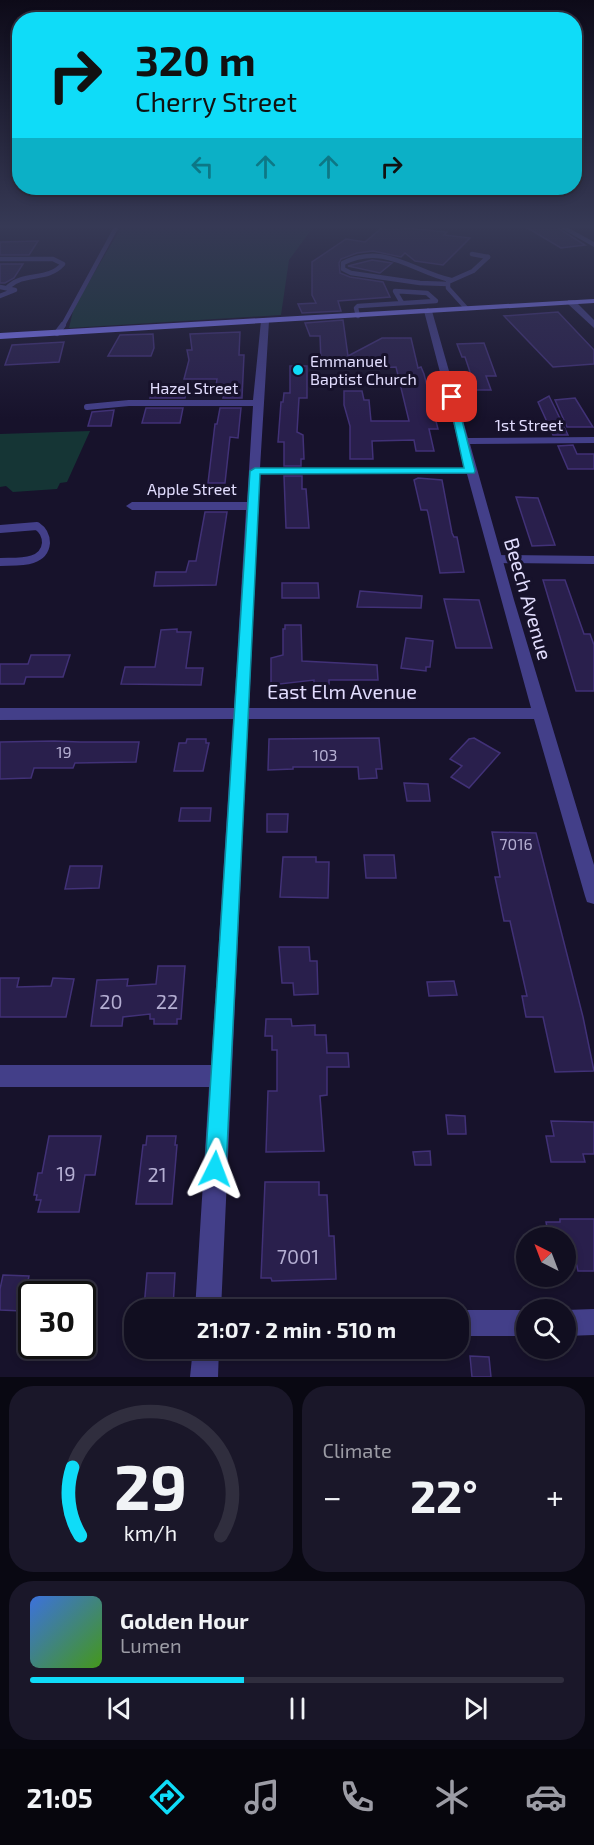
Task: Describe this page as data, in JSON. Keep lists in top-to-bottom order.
{
  "streets": {
    "street": [
      "Hazel Street",
      "1st Street",
      "Apple Street",
      "Beech Avenue",
      "East Elm Avenue"
    ]
  },
  "crossings": [
    ["1st Street", "Beech Avenue"],
    ["Beech Avenue", "East Elm Avenue"]
  ],
  "places": ["Emmanuel Baptist Church"],
  "house_numbers": [
    "19",
    "103",
    "7016",
    "20",
    "22",
    "19",
    "21",
    "7001"
  ],
  "north": "top left",
  "page": {
    "turn": ["320 m", "Cherry Street"],
    "limit": "30",
    "trip": "21:07 · 2 min · 510 m",
    "tile": "Climate",
    "heat": ["−", "22°", "+"],
    "song": ["Golden Hour", "Lumen"],
    "tabs": "21:05",
    "gauge": ["29", "km/h"]
  }
}
